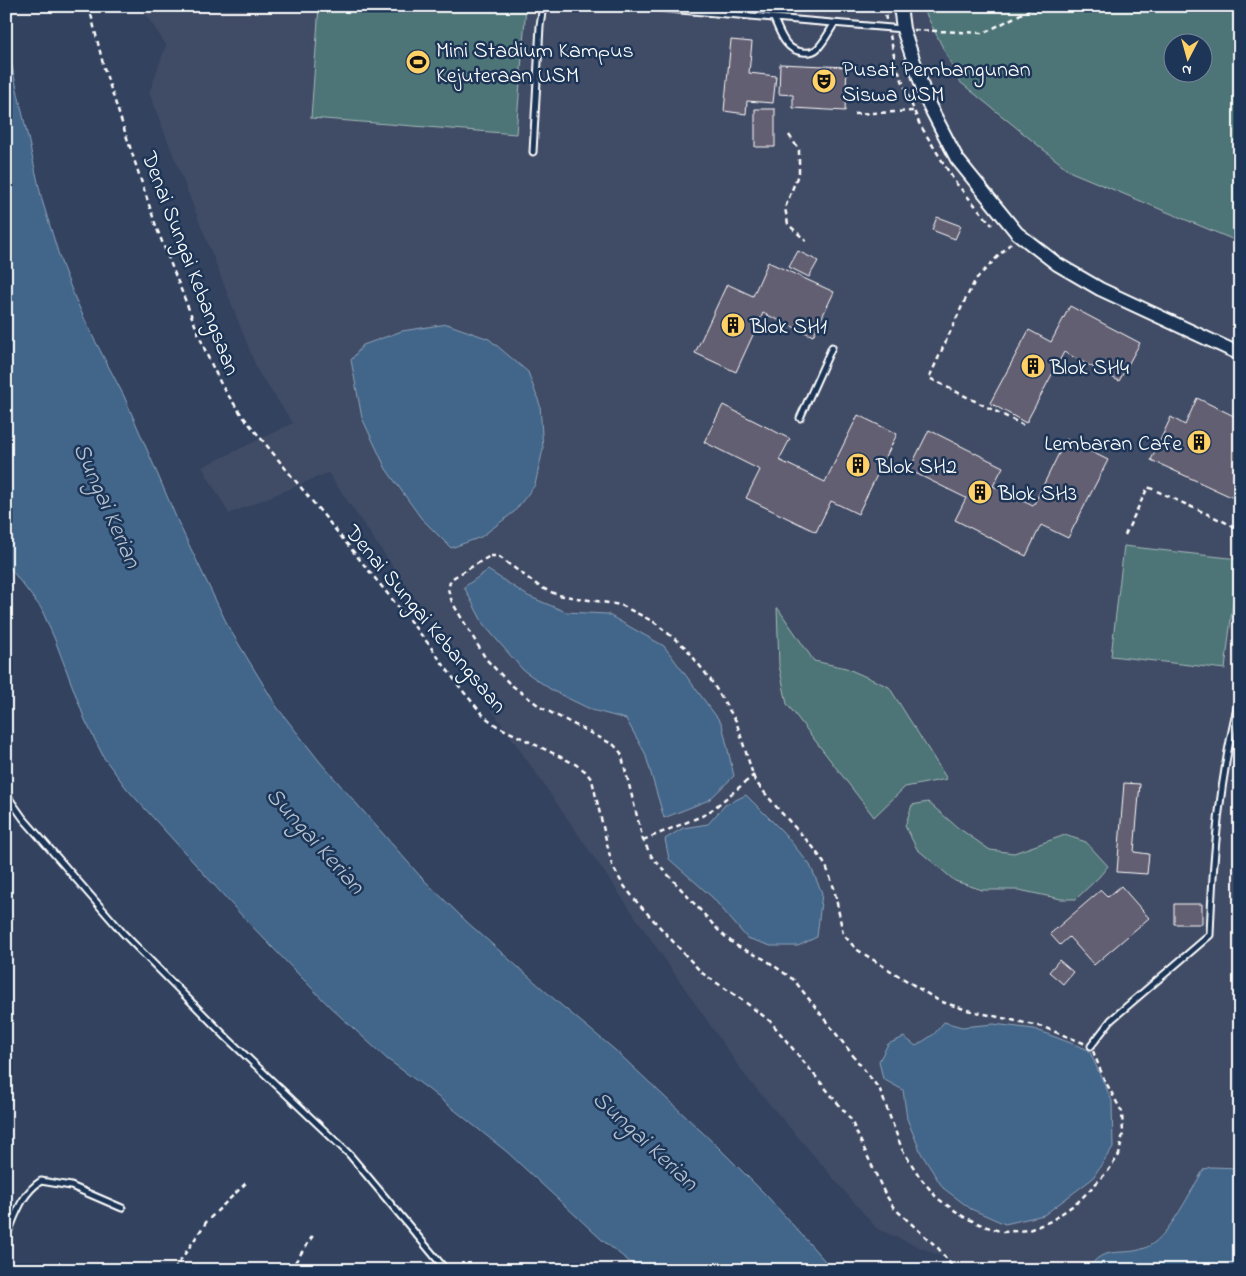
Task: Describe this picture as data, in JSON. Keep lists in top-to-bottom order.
{
  "streets": {
    "path": ["Denai Sungai Kebangsaan"]
  },
  "water": ["Sungai Kerian"],
  "places": {
    "sports": ["Mini Stadium Kampus Kejuteraan USM"],
    "theatre": ["Pusat Pembangunan Siswa USM"],
    "building": [
      "Blok SH1",
      "Blok SH4",
      "Lembaran Cafe",
      "Blok SH2",
      "Blok SH3"
    ]
  },
  "north": "bottom"
}
